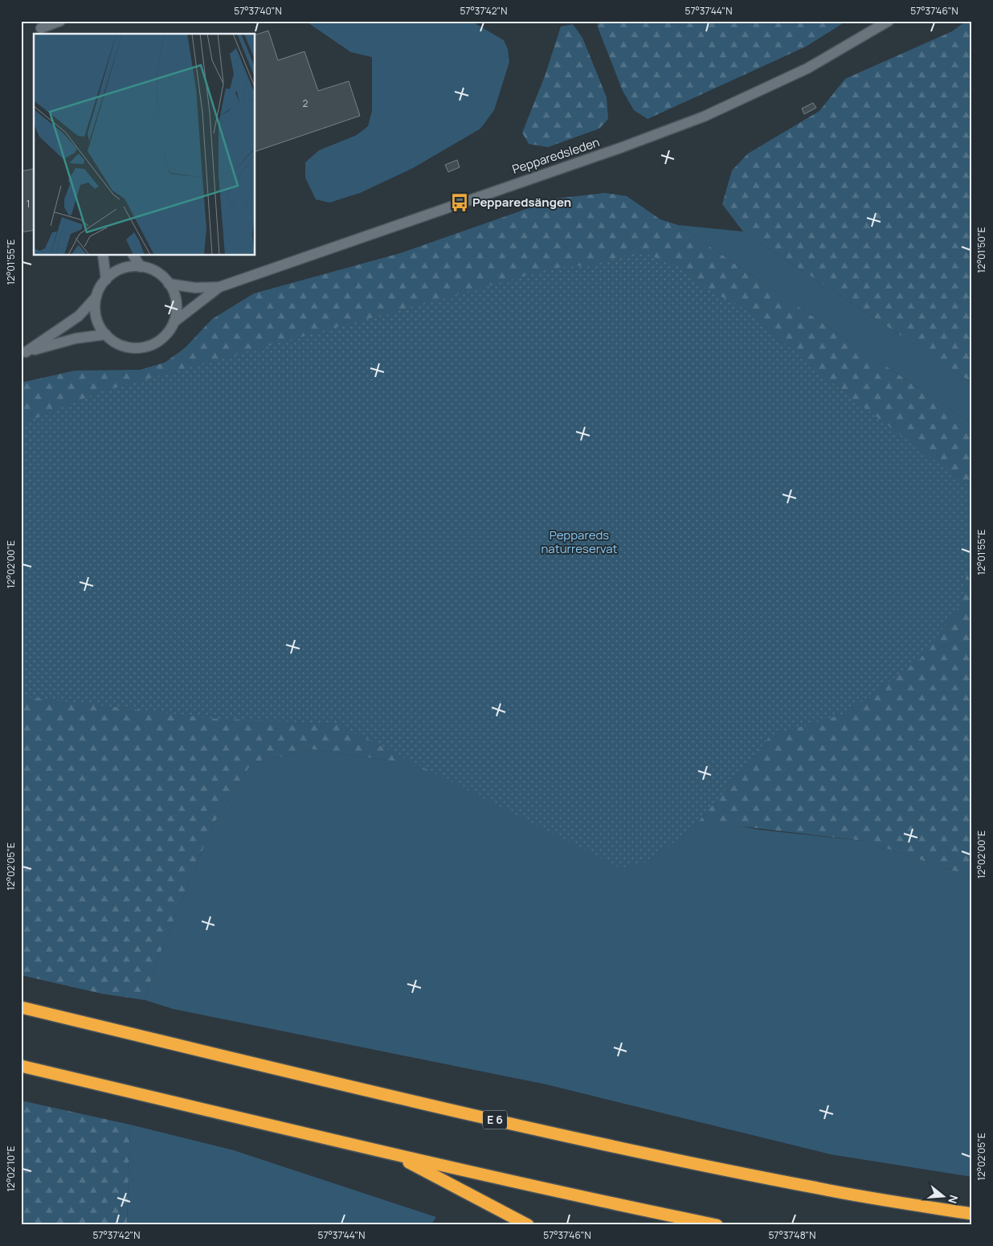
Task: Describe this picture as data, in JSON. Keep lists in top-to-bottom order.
{
  "streets": {
    "highway": ["E 6"],
    "street": ["Pepparedsleden"]
  },
  "parks": ["Peppareds naturreservat"],
  "places": {
    "bus stop": ["Pepparedsängen"]
  },
  "house_numbers": ["2", "1"],
  "north": "right",
  "coordinates": [
    "57°37'40\"N",
    "57°37'42\"N",
    "57°37'44\"N",
    "57°37'46\"N",
    "12°01'50\"E",
    "12°01'55\"E",
    "12°02'00\"E",
    "12°02'05\"E",
    "12°02'10\"E",
    "57°37'48\"N"
  ]
}
